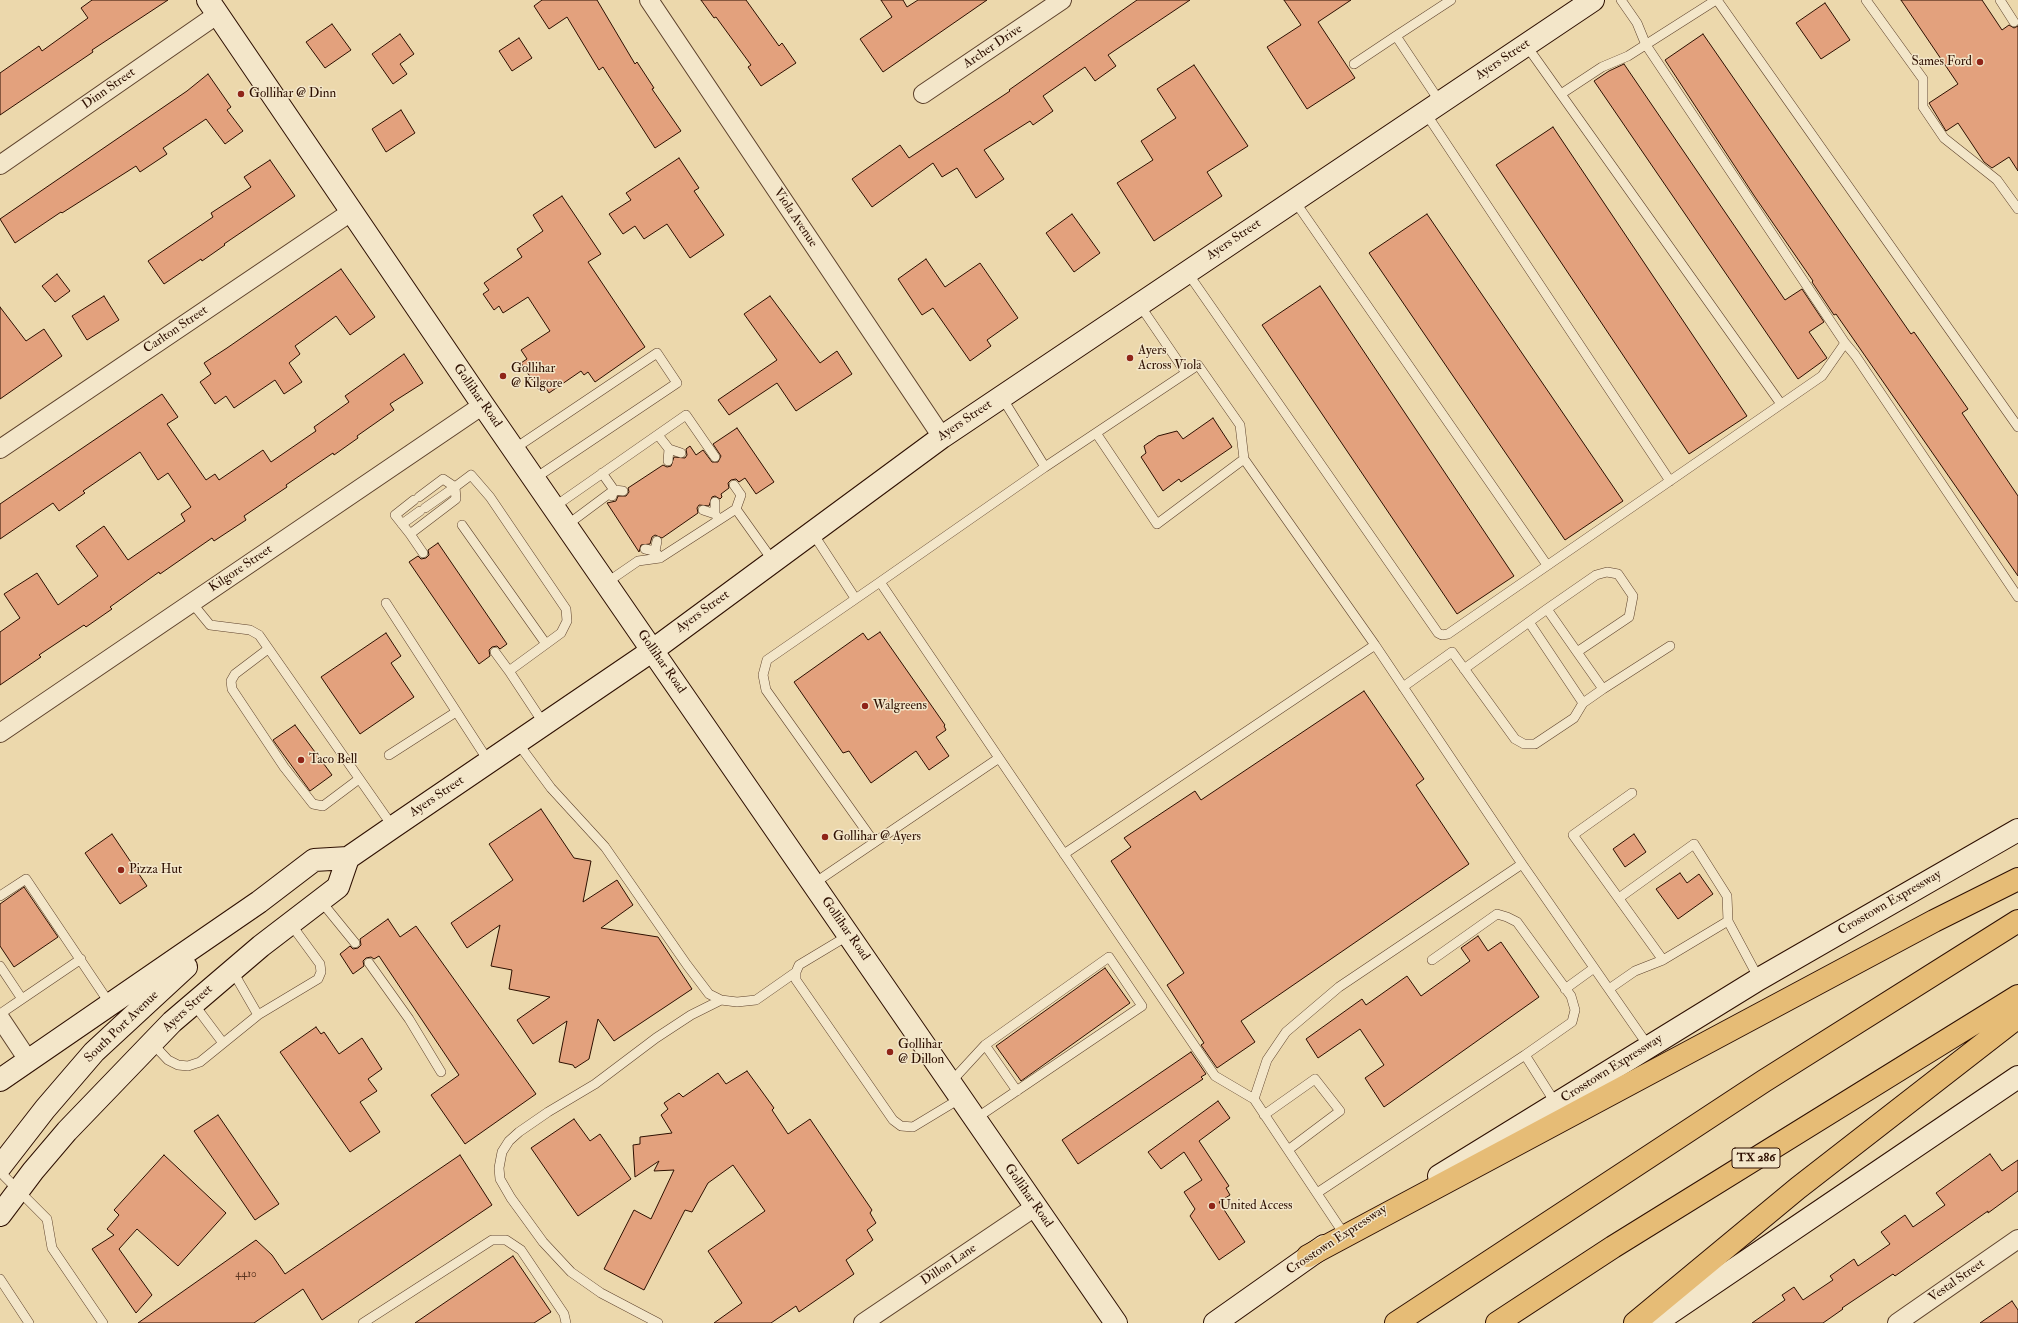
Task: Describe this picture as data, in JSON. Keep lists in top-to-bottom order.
{
  "streets": {
    "highway": ["TX 286"],
    "main road": [
      "Ayers Street",
      "Gollihar Road",
      "Crosstown Expressway",
      "South Port Avenue"
    ],
    "street": [
      "Archer Drive",
      "Dinn Street",
      "Viola Avenue",
      "Carlton Street",
      "Kilgore Street",
      "Dillon Lane",
      "Vestal Street"
    ]
  },
  "crossings": [
    ["Ayers Street", "Viola Avenue"],
    ["Ayers Street", "Gollihar Road"],
    ["Dinn Street", "Gollihar Road"],
    ["Carlton Street", "Gollihar Road"],
    ["Gollihar Road", "Kilgore Street"],
    ["Gollihar Road", "Dillon Lane"]
  ],
  "places": [
    "Sames Ford",
    "Gollihar @ Dinn",
    "Ayers Across Viola",
    "Gollihar @ Kilgore",
    "Walgreens",
    "Taco Bell",
    "Gollihar @ Ayers",
    "Pizza Hut",
    "Gollihar @ Dillon",
    "United Access"
  ],
  "house_numbers": ["4410"]
}
